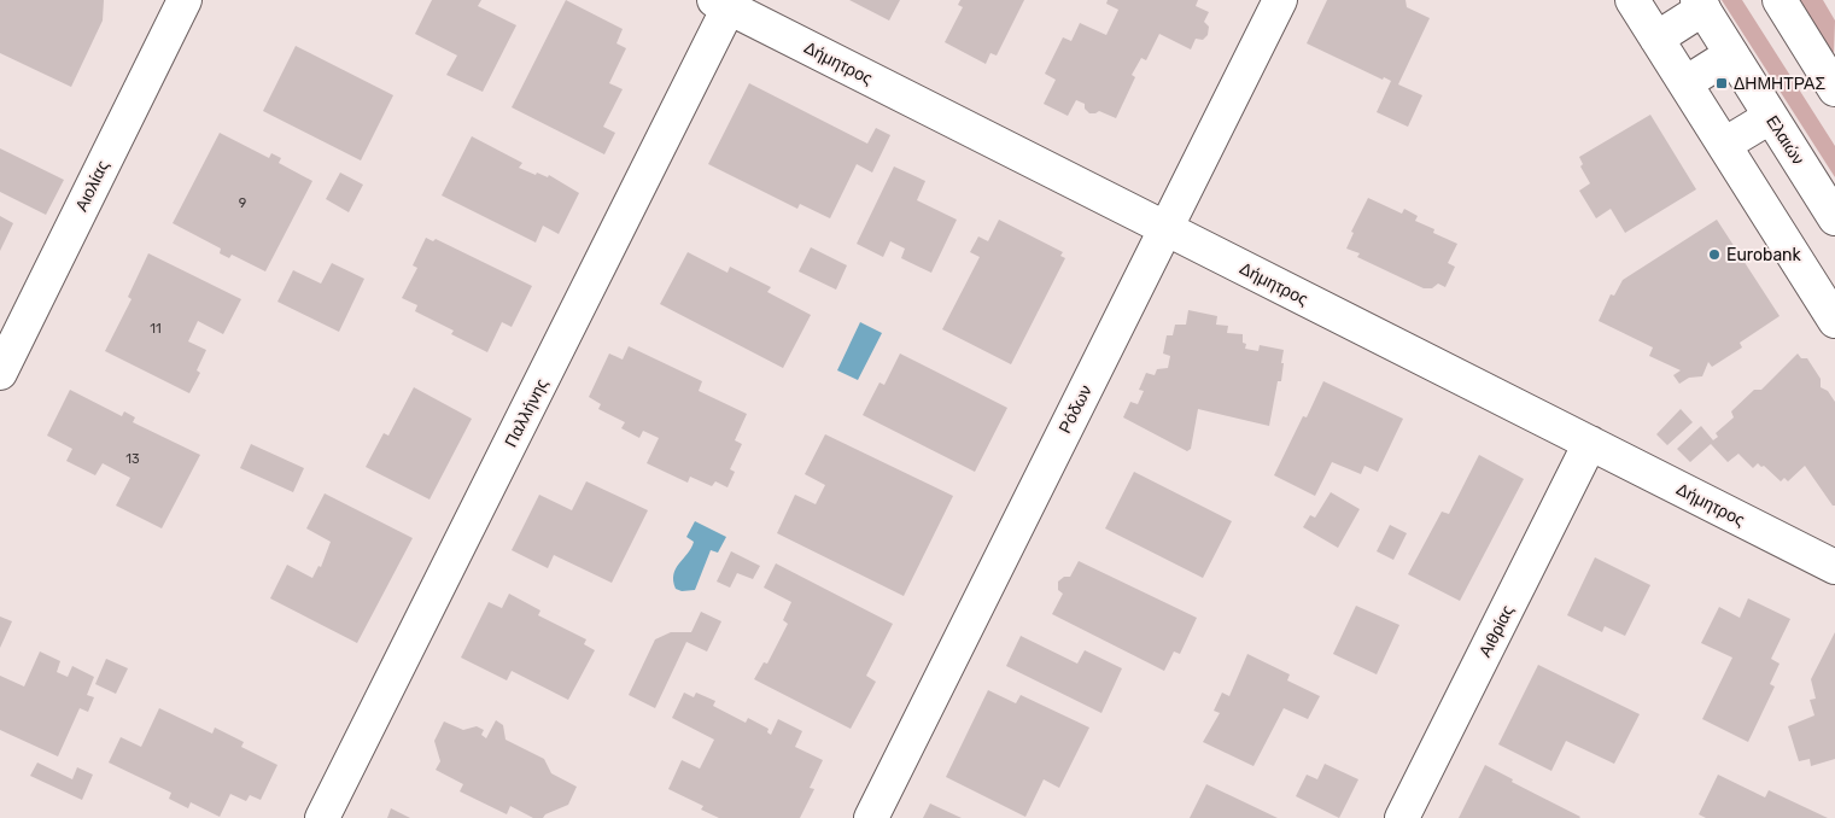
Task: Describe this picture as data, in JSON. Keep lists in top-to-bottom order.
{
  "streets": {
    "street": [
      "Δήμητρος",
      "Ελαιών",
      "Αιολίας",
      "Ρόδων",
      "Παλλήνης",
      "Αιθρίας"
    ]
  },
  "crossings": [
    ["Δήμητρος", "Ρόδων"],
    ["Δήμητρος", "Παλλήνης"],
    ["Δήμητρος", "Αιθρίας"]
  ],
  "places": {
    "transit": ["ΔΗΜΗΤΡΑΣ"],
    "other": ["Eurobank"]
  },
  "house_numbers": ["9", "11", "13"]
}
